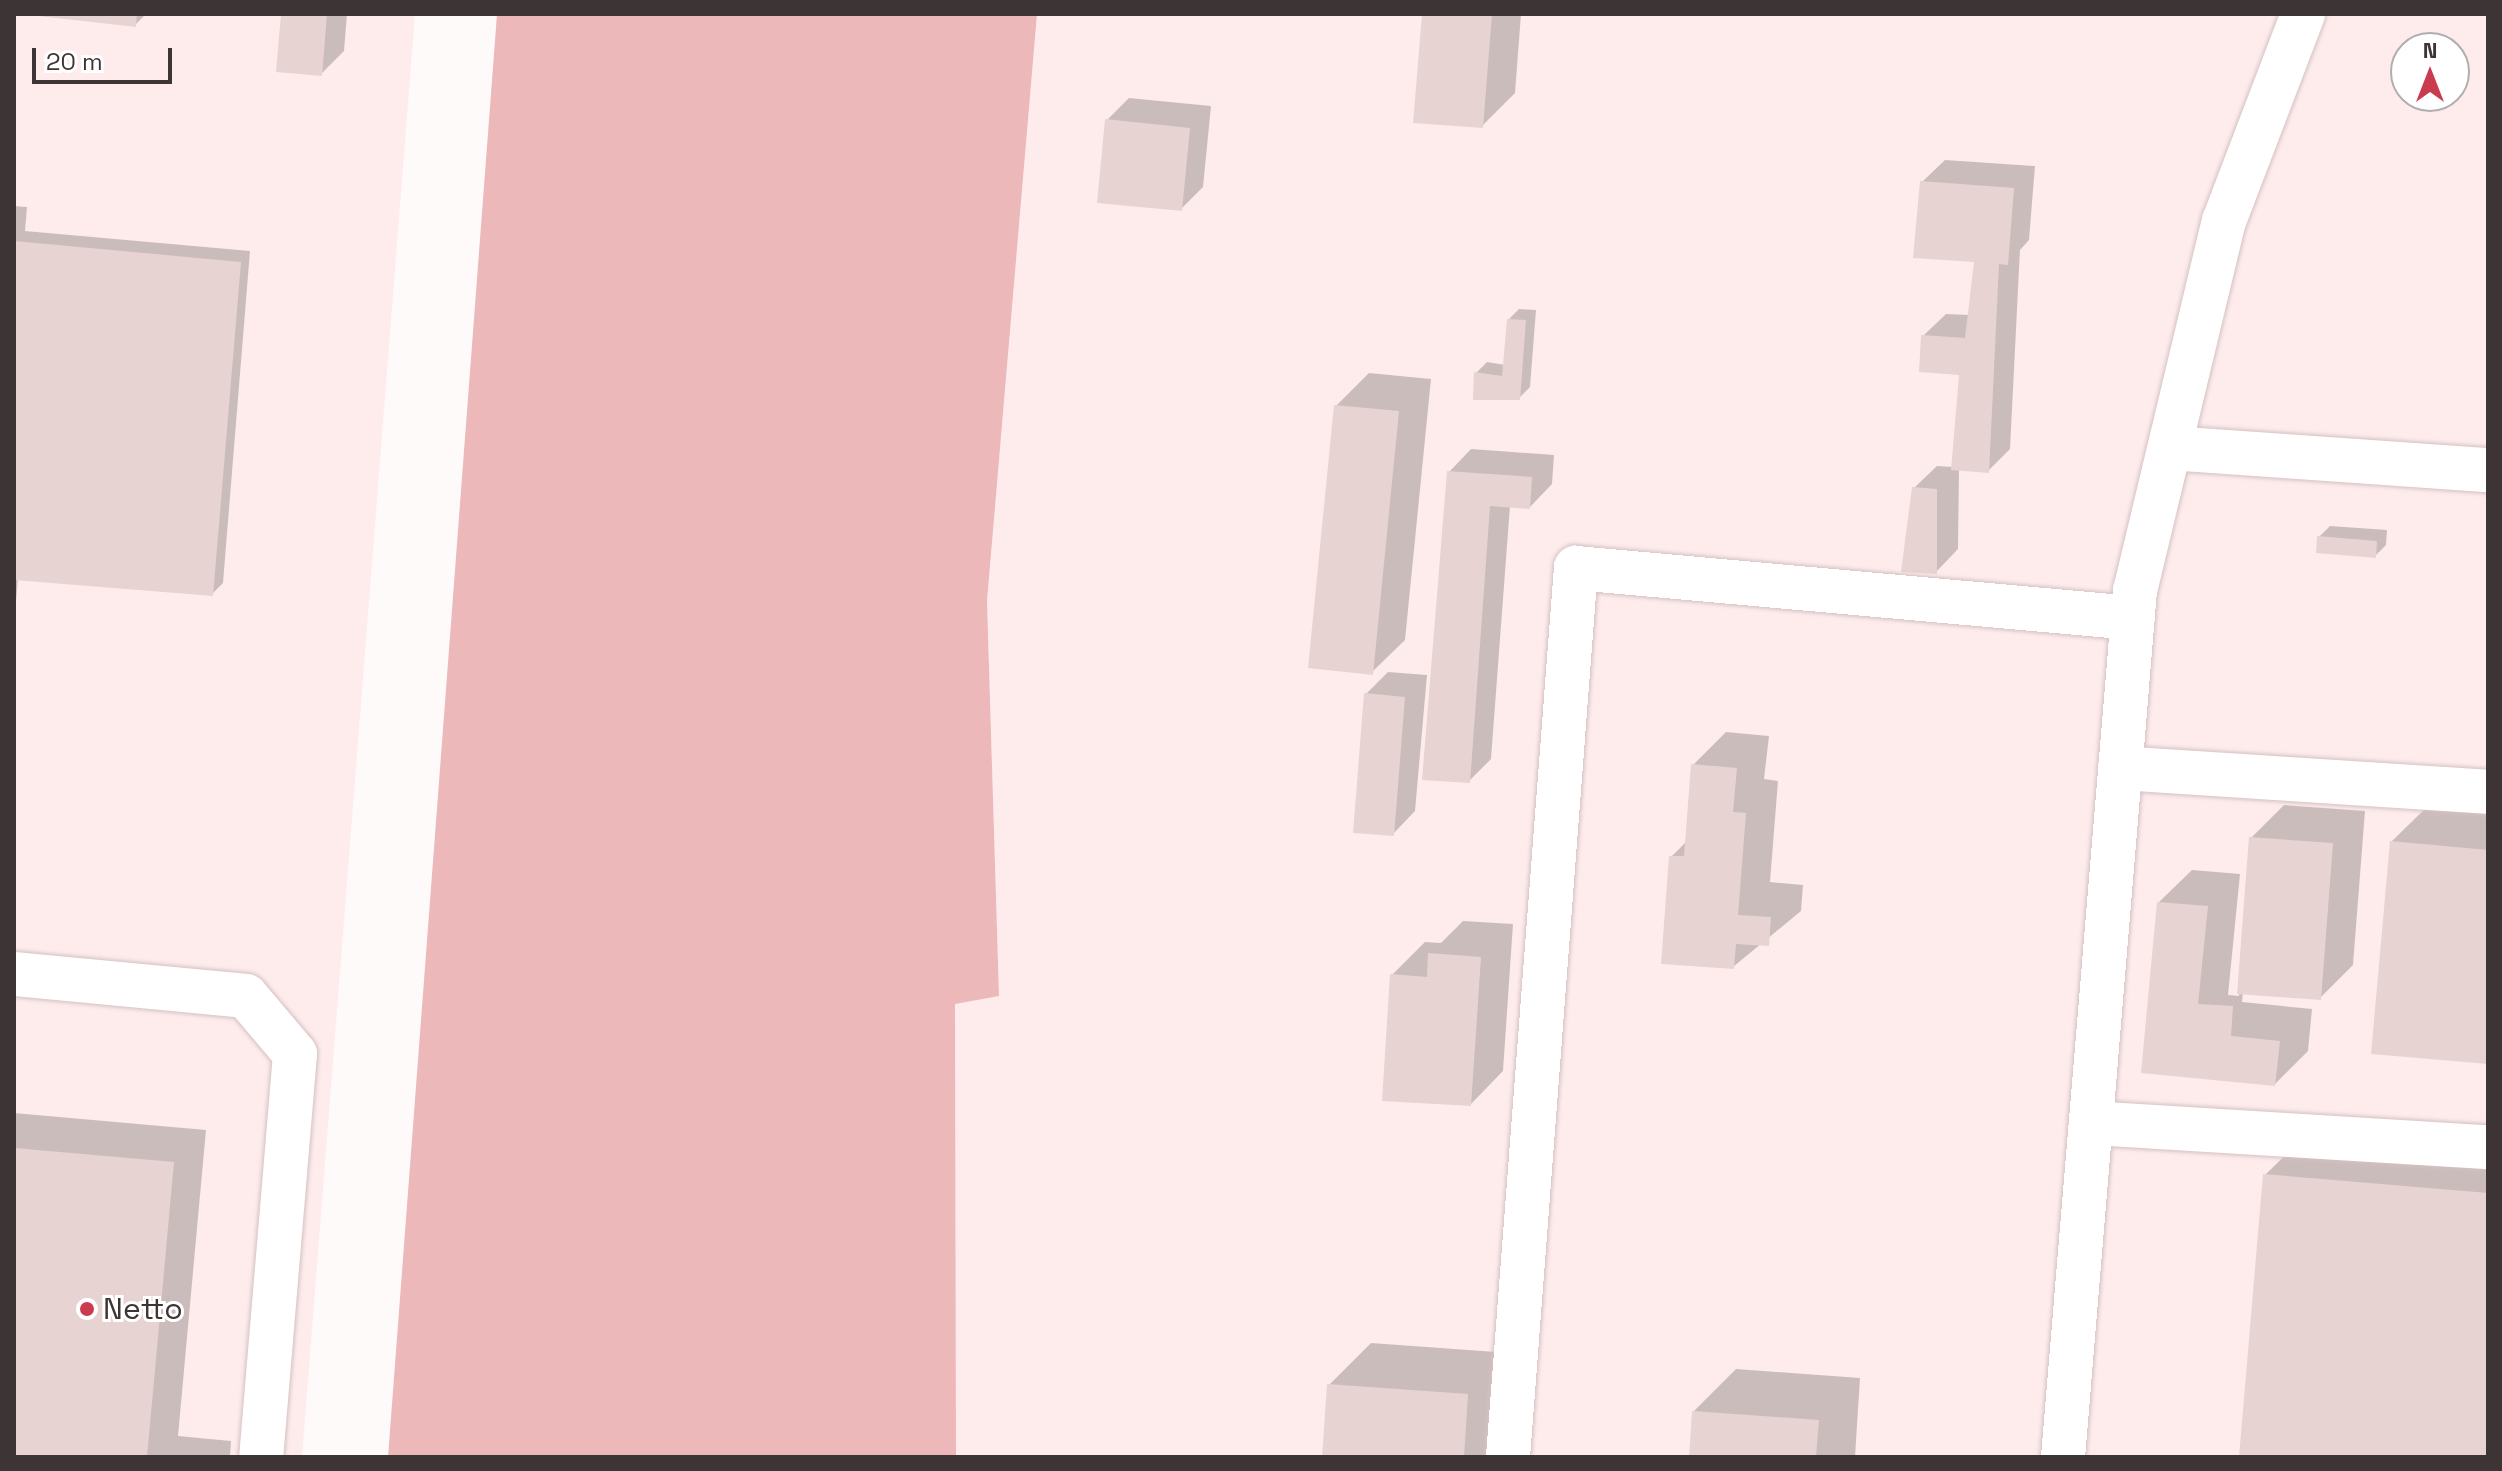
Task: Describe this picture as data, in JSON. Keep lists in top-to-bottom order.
{
  "places": ["Netto"],
  "scale_bar": "20 m",
  "north": "top"
}
